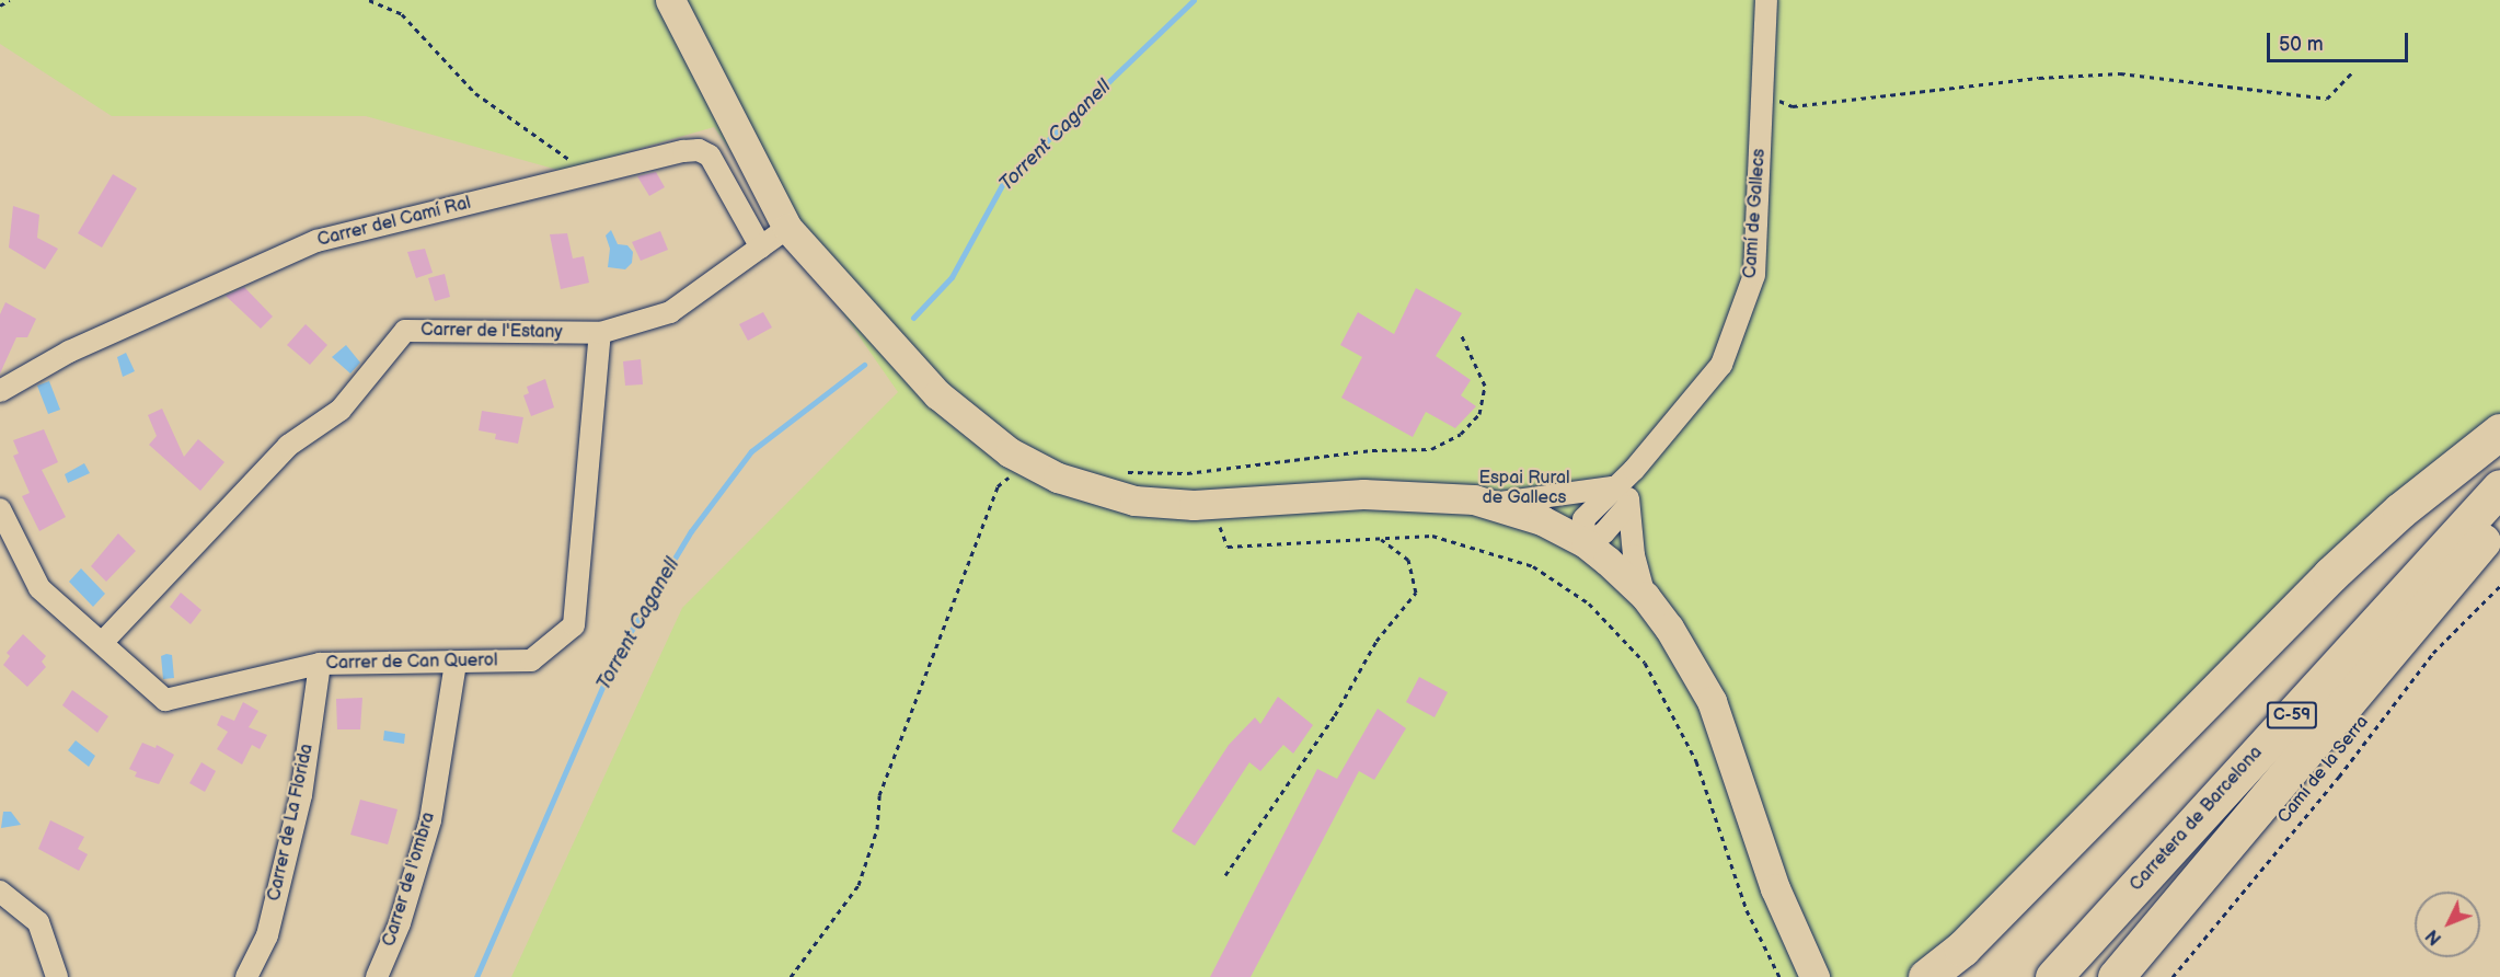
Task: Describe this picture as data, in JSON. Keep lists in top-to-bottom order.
{
  "streets": {
    "highway": ["C-59", "Carretera de Barcelona"],
    "street": [
      "Camí de Gallecs",
      "Carrer del Camí Ral",
      "Carrer de l'Estany",
      "Carrer de Can Querol",
      "Carrer de La Florida",
      "Carrer de l'ombra"
    ],
    "path": ["Camí de la Serra"]
  },
  "crossings": [
    ["Carrer del Camí Ral", "Carrer de l'Estany"],
    ["Carrer de l'Estany", "Carrer de Can Querol"],
    ["Carrer de Can Querol", "Carrer de La Florida"],
    ["Carrer de Can Querol", "Carrer de l'ombra"]
  ],
  "water": ["Torrent Caganell"],
  "parks": ["Espai Rural de Gallecs"],
  "scale_bar": "50 m",
  "north": "bottom left"
}
